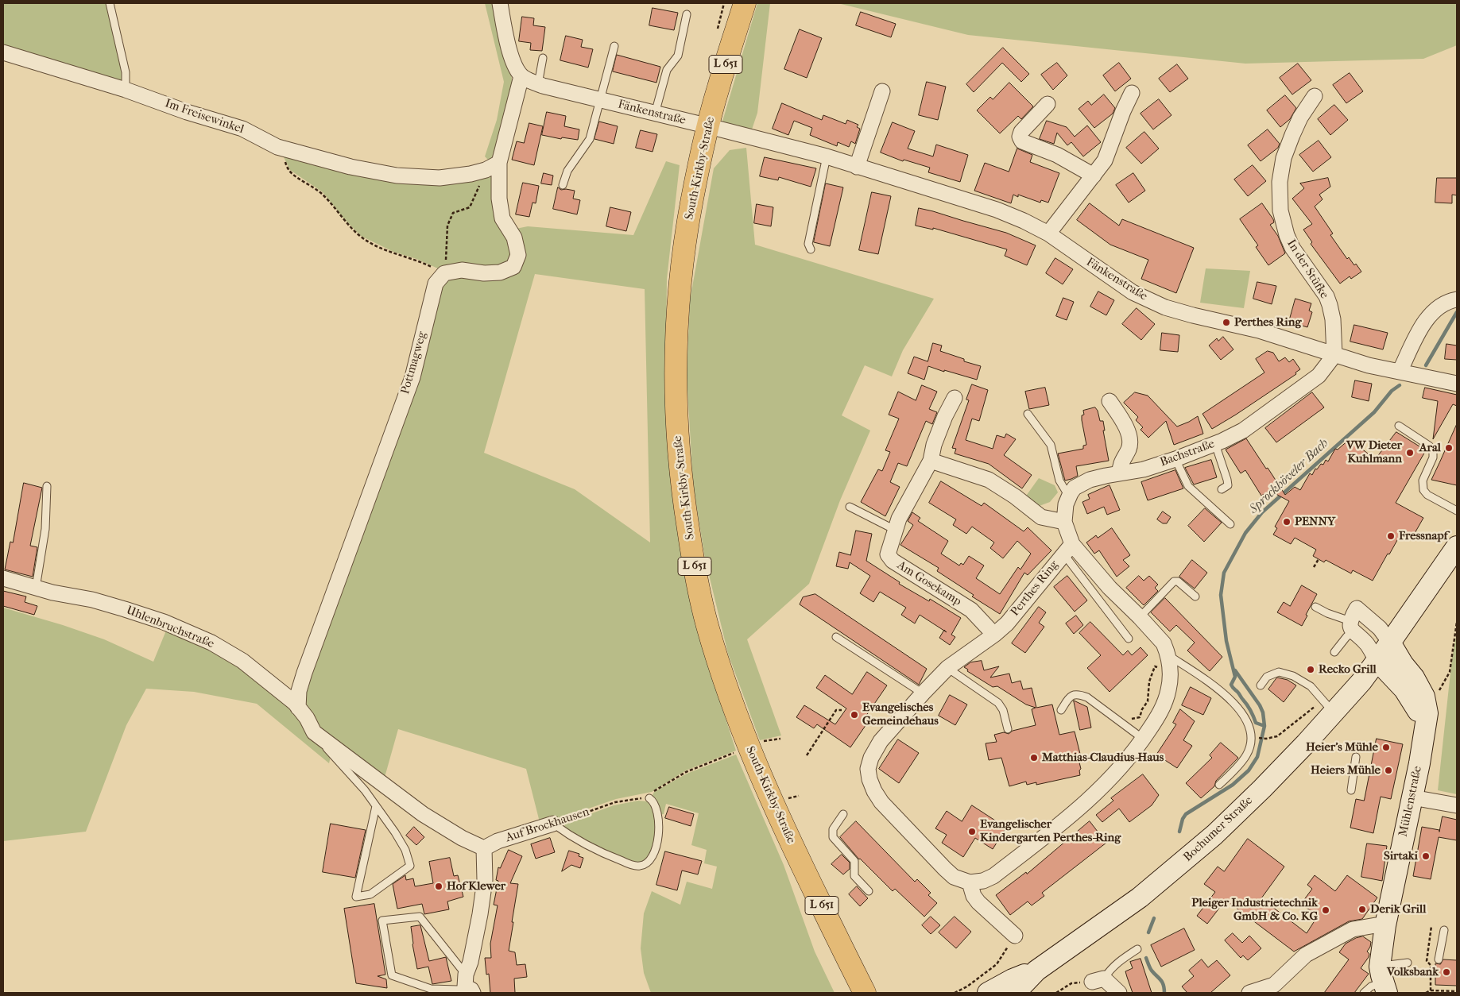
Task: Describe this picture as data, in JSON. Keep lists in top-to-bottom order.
{
  "streets": {
    "main road": [
      "L 651",
      "South-Kirkby-Straße",
      "Mühlenstraße",
      "Bochumer Straße"
    ],
    "street": [
      "Fänkenstraße",
      "Im Freisewinkel",
      "In der Stüfke",
      "Pottmagweg",
      "Bachstraße",
      "Am Gosekamp",
      "Perthes Ring",
      "Uhlenbruchstraße",
      "Auf Brockhausen"
    ]
  },
  "crossings": [
    ["Fänkenstraße", "South-Kirkby-Straße"],
    ["Fänkenstraße", "In der Stüfke"],
    ["Fänkenstraße", "Bachstraße"],
    ["In der Stüfke", "Bachstraße"],
    ["Pottmagweg", "Uhlenbruchstraße"],
    ["Am Gosekamp", "Perthes Ring"],
    ["Uhlenbruchstraße", "Auf Brockhausen"],
    ["Mühlenstraße", "Bochumer Straße"]
  ],
  "water": ["Sprockhöveler Bach"],
  "places": [
    "Perthes Ring",
    "Aral",
    "VW Dieter Kuhlmann",
    "PENNY",
    "Fressnapf",
    "Recko Grill",
    "Evangelisches Gemeindehaus",
    "Heier's Mühle",
    "Matthias-Claudius-Haus",
    "Heiers Mühle",
    "Evangelischer Kindergarten Perthes-Ring",
    "Sirtaki",
    "Hof Klewer",
    "Derik Grill",
    "Pleiger Industrietechnik GmbH & Co. KG",
    "Volksbank"
  ]
}
